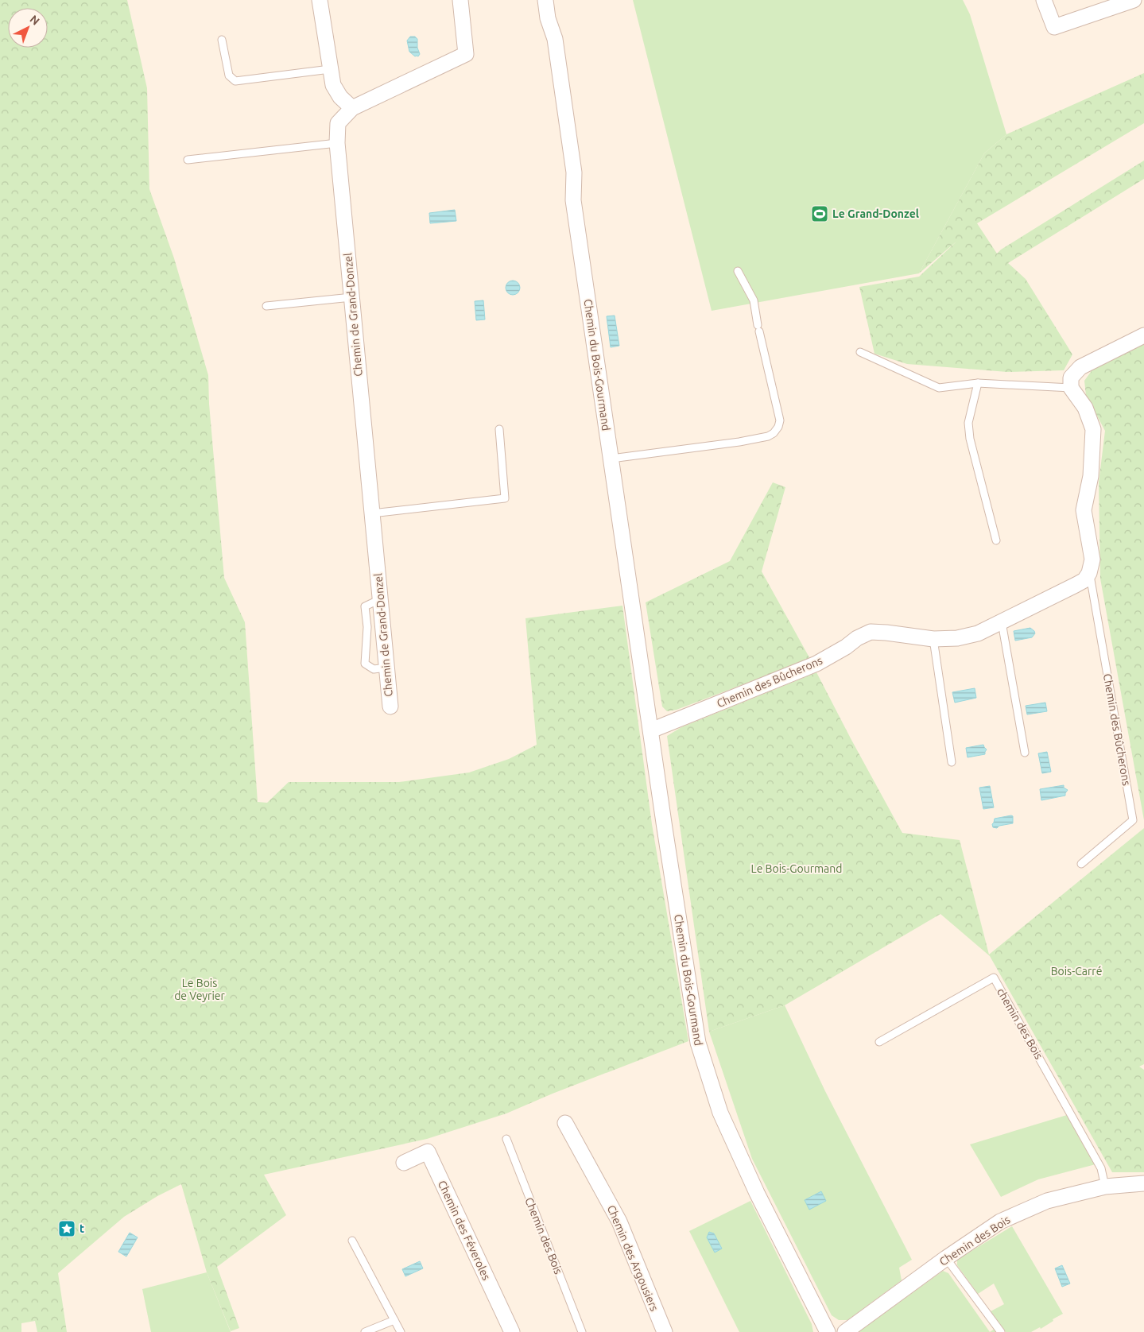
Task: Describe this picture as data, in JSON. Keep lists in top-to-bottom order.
{
  "streets": {
    "street": [
      "Chemin de Grand-Donzel",
      "Chemin du Bois-Gourmand",
      "Chemin des Bûcherons",
      "Chemin des Féveroles",
      "Chemin des Bois",
      "Chemin des Argousiers"
    ],
    "lane": ["chemin des Bois"]
  },
  "crossings": [
    ["Chemin du Bois-Gourmand", "Chemin des Bûcherons"],
    ["chemin des Bois", "Chemin des Bois"]
  ],
  "parks": ["Le Bois-Gourmand", "Bois-Carré", "Le Bois de Veyrier"],
  "places": {
    "sports": ["Le Grand-Donzel"],
    "place": ["t"]
  },
  "north": "top right"
}
